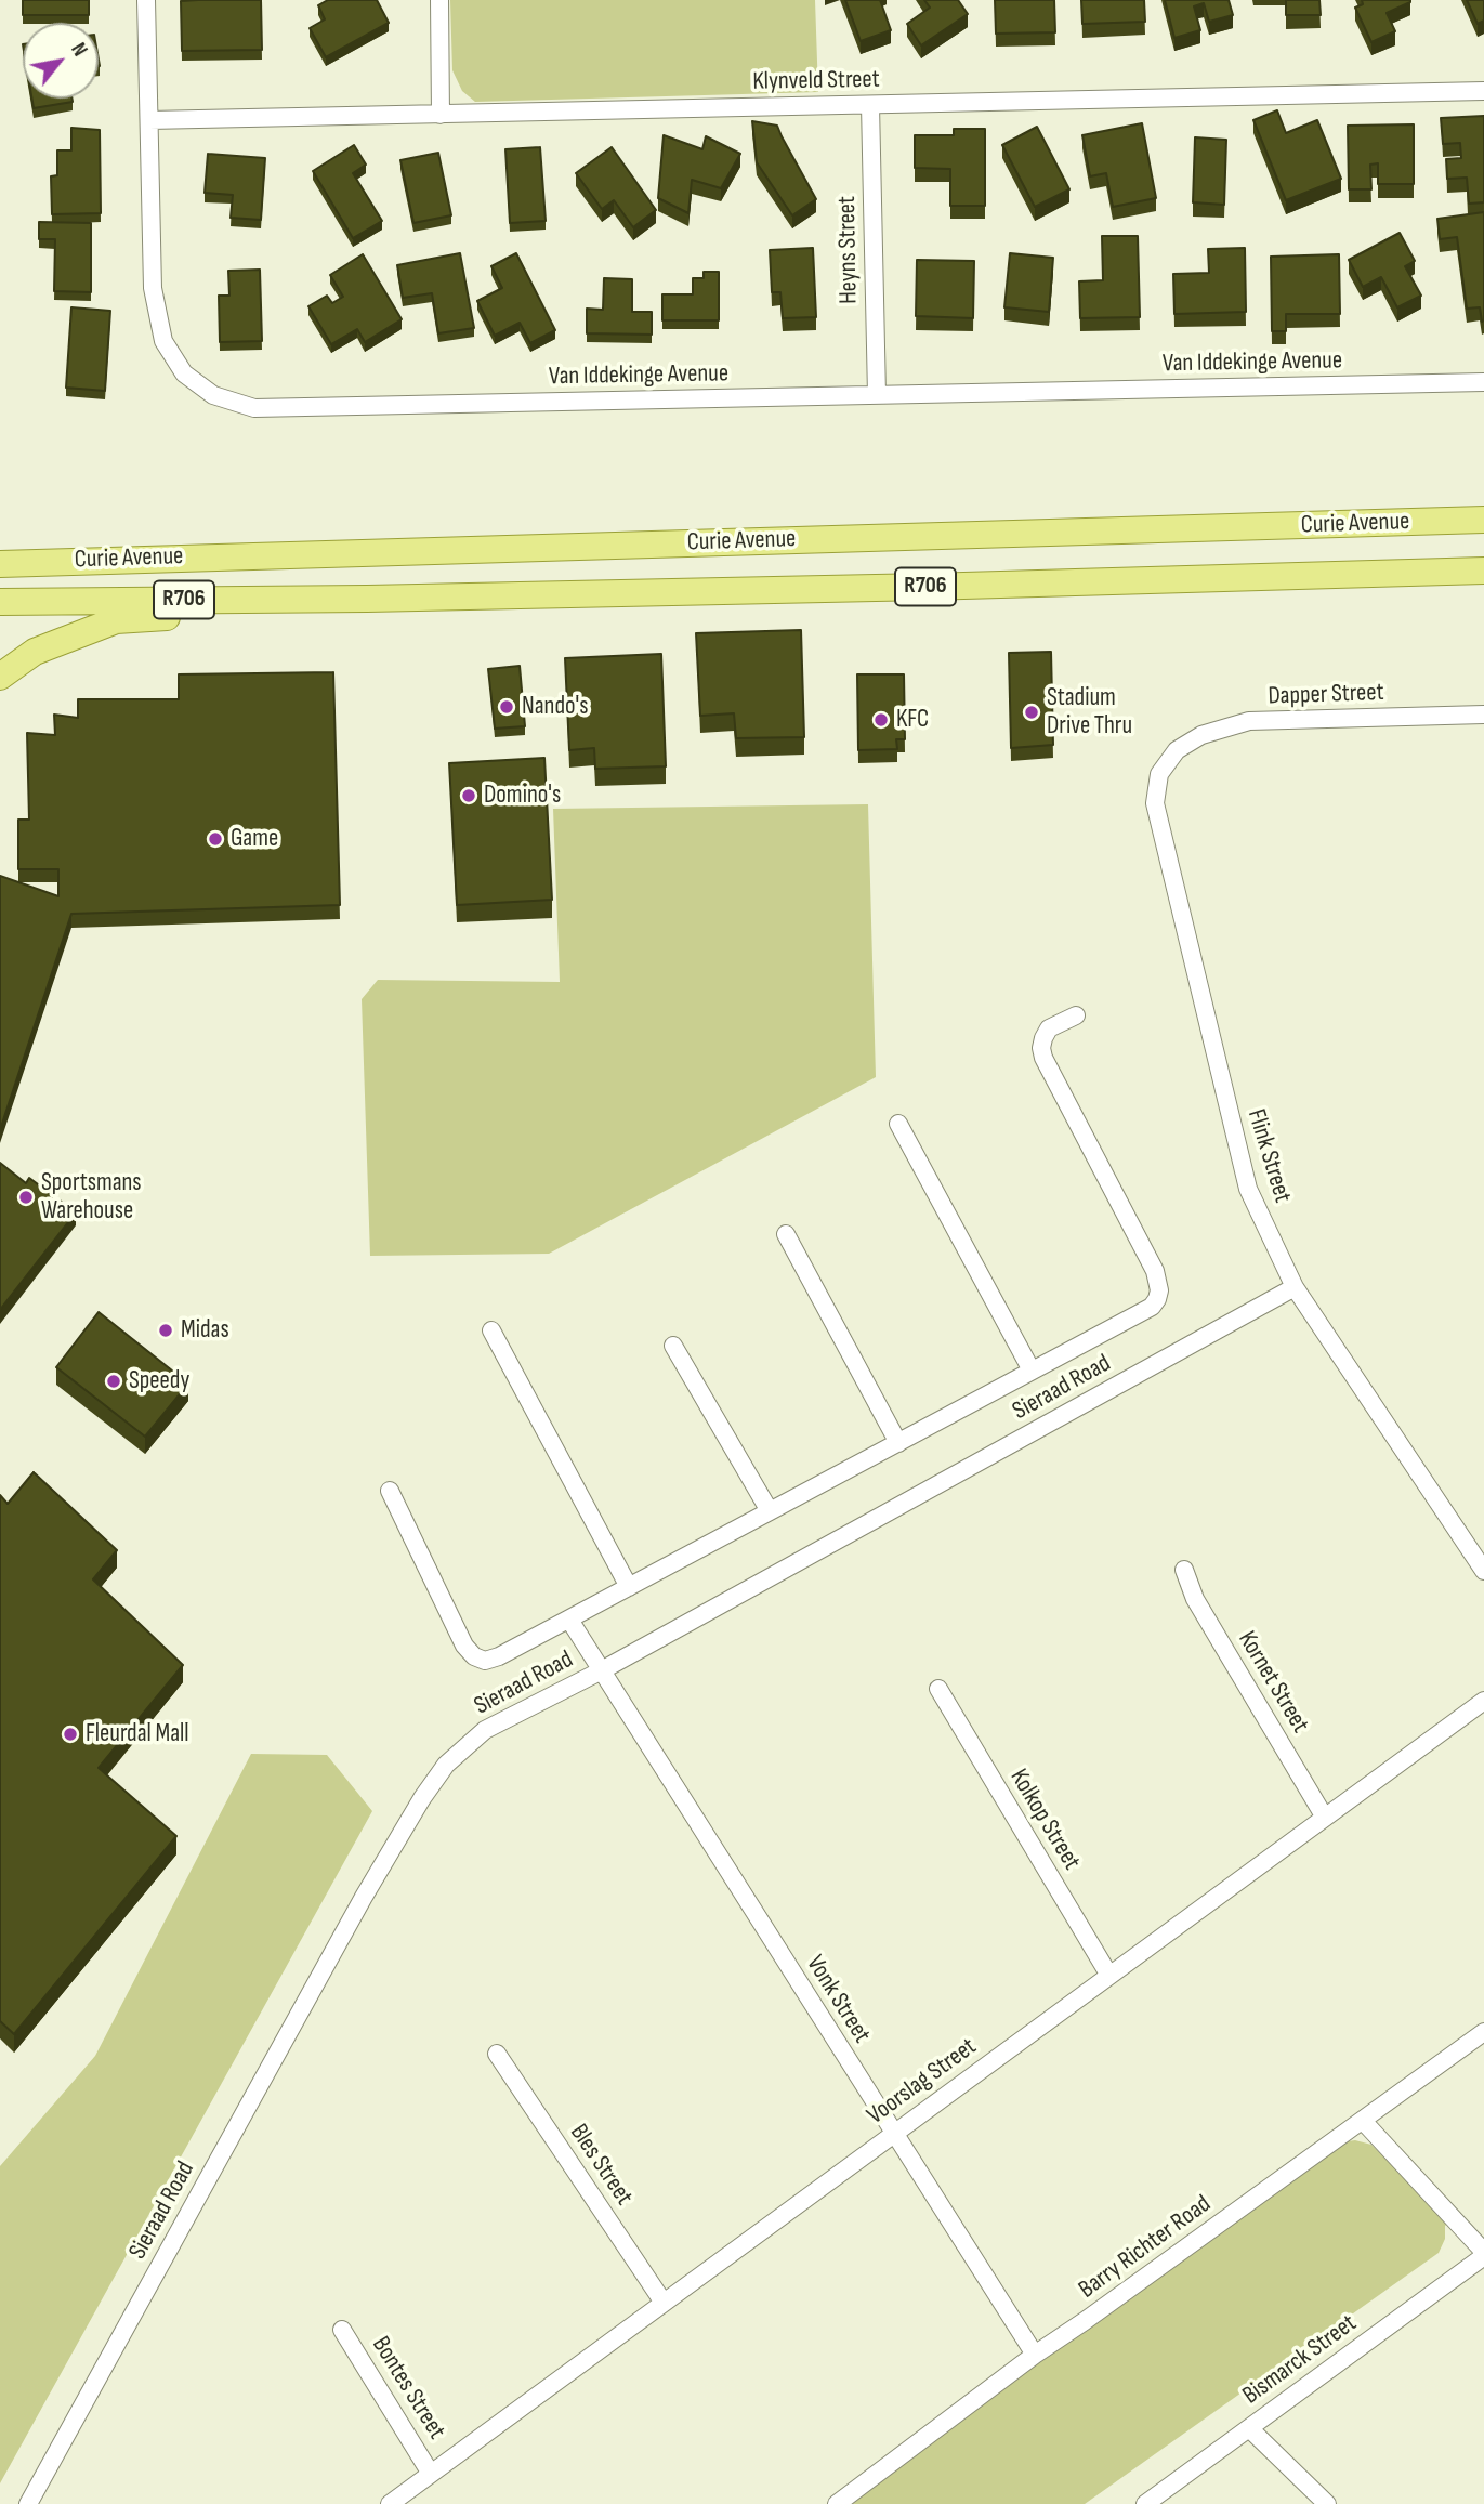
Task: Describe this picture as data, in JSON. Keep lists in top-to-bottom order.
{
  "streets": {
    "main road": ["Curie Avenue", "R706"],
    "street": [
      "Klynveld Street",
      "Heyns Street",
      "Van Iddekinge Avenue",
      "Dapper Street",
      "Flink Street",
      "Sieraad Road",
      "Kornet Street",
      "Kolkop Street",
      "Vonk Street",
      "Voorslag Street",
      "Bles Street",
      "Barry Richter Road",
      "Bismarck Street",
      "Bontes Street"
    ]
  },
  "crossings": [
    ["Klynveld Street", "Heyns Street"],
    ["Klynveld Street", "Van Iddekinge Avenue"],
    ["Heyns Street", "Van Iddekinge Avenue"],
    ["Dapper Street", "Flink Street"],
    ["Flink Street", "Sieraad Road"],
    ["Sieraad Road", "Vonk Street"],
    ["Kornet Street", "Voorslag Street"],
    ["Kolkop Street", "Voorslag Street"],
    ["Vonk Street", "Voorslag Street"],
    ["Vonk Street", "Barry Richter Road"],
    ["Voorslag Street", "Bles Street"],
    ["Voorslag Street", "Bontes Street"]
  ],
  "places": [
    "Nando's",
    "Stadium Drive Thru",
    "KFC",
    "Domino's",
    "Game",
    "Sportsmans Warehouse",
    "Midas",
    "Speedy",
    "Fleurdal Mall"
  ],
  "north": "top right"
}
